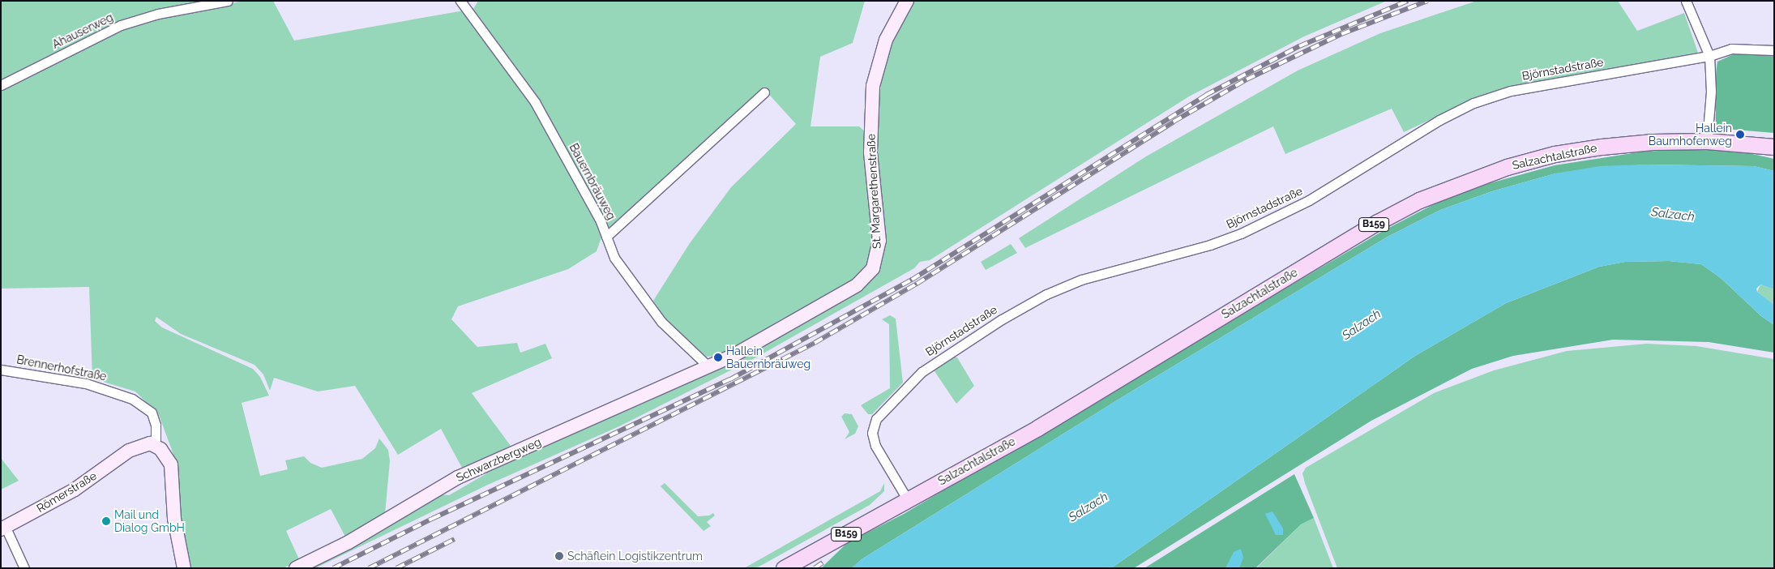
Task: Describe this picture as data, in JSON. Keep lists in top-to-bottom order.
{
  "streets": {
    "main road": ["Salzachtalstraße", "B159"],
    "street": [
      "Ahauserweg",
      "Björnstadstraße",
      "Bauernbräuweg",
      "St. Margarethenstraße",
      "Brennerhofstraße",
      "Schwarzbergweg",
      "Römerstraße"
    ]
  },
  "crossings": [
    ["Björnstadstraße", "Salzachtalstraße"],
    ["Bauernbräuweg", "St. Margarethenstraße"],
    ["Bauernbräuweg", "Schwarzbergweg"],
    ["St. Margarethenstraße", "Schwarzbergweg"],
    ["Brennerhofstraße", "Römerstraße"]
  ],
  "water": ["Salzach"],
  "places": [
    "Hallein Baumhofenweg",
    "Hallein Bauernbräuweg",
    "Mail und Dialog GmbH",
    "Schäflein Logistikzentrum"
  ]
}
